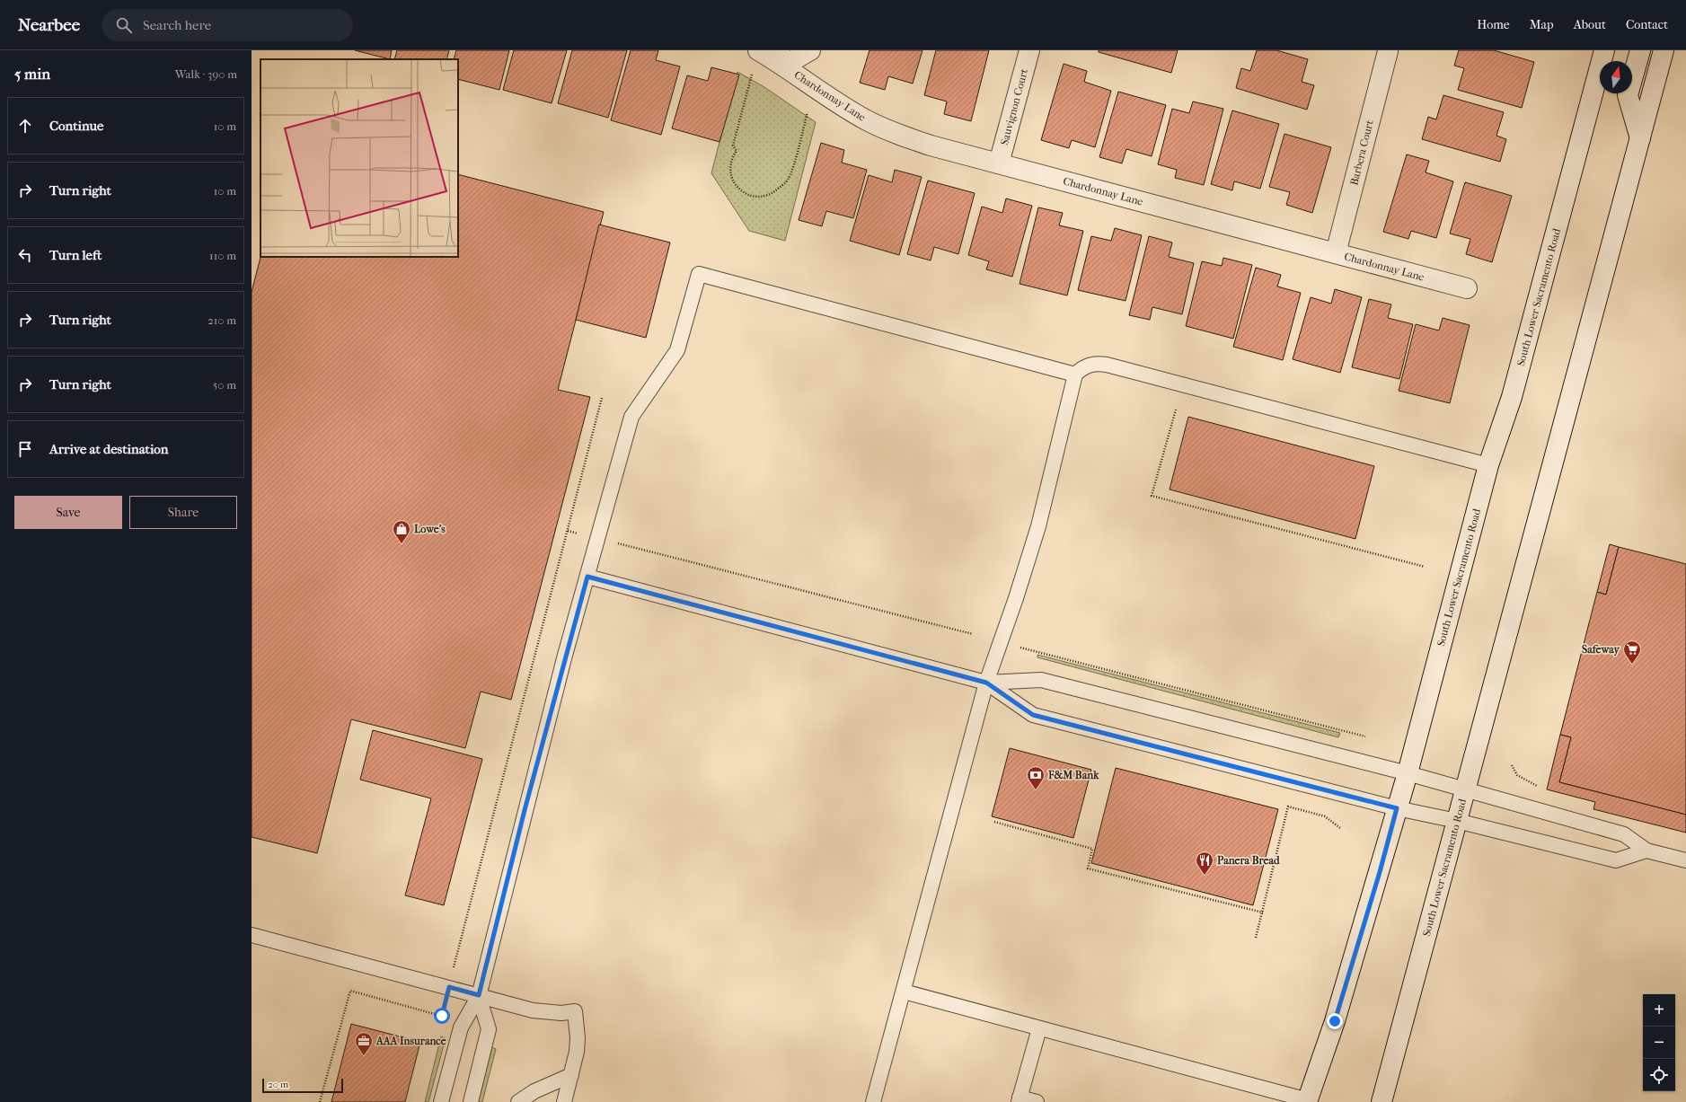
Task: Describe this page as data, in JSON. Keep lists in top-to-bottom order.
{
  "streets": {
    "main road": [
      "Chardonnay Lane",
      "Sauvignon Court",
      "Barbera Court",
      "South Lower Sacramento Road"
    ]
  },
  "crossings": [
    ["Chardonnay Lane", "Sauvignon Court"],
    ["Chardonnay Lane", "Barbera Court"]
  ],
  "places": {
    "shop": ["Lowe's"],
    "supermarket": ["Safeway"],
    "bank": ["F&M Bank"],
    "restaurant": ["Panera Bread"],
    "office": ["AAA Insurance"]
  },
  "scale_bar": "20 m",
  "north": "top",
  "page": {
    "header": "Nearbee",
    "search": "Search here",
    "nav": [
      "Home",
      "Map",
      "About",
      "Contact"
    ],
    "heading": ["5 min", "Walk · 390 m"],
    "list": [
      ["Continue", "10 m"],
      ["Turn right", "10 m"],
      ["Turn left", "110 m"],
      ["Turn right", "210 m"],
      ["Turn right", "50 m"],
      "Arrive at destination"
    ],
    "buttons": ["Save", "Share"],
    "map_buttons": ["+", "−"],
    "scale": "20 m"
  }
}
